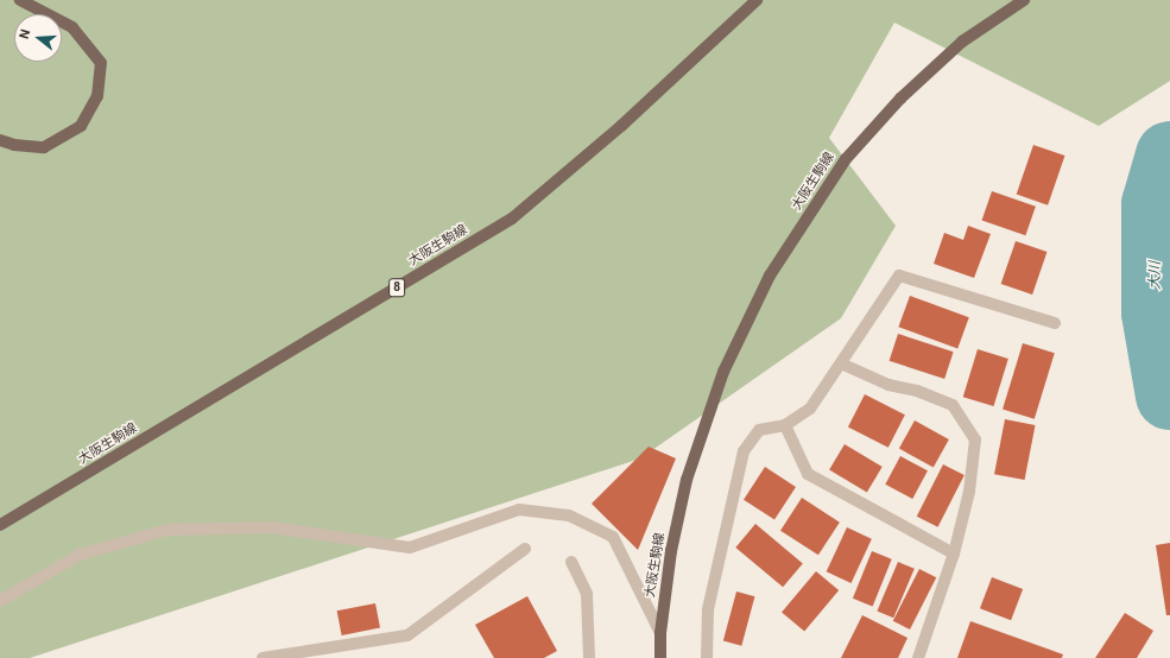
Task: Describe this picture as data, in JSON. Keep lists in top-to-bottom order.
{
  "streets": {
    "main road": ["大阪生駒線", "8"]
  },
  "water": ["大川"],
  "north": "left"
}
